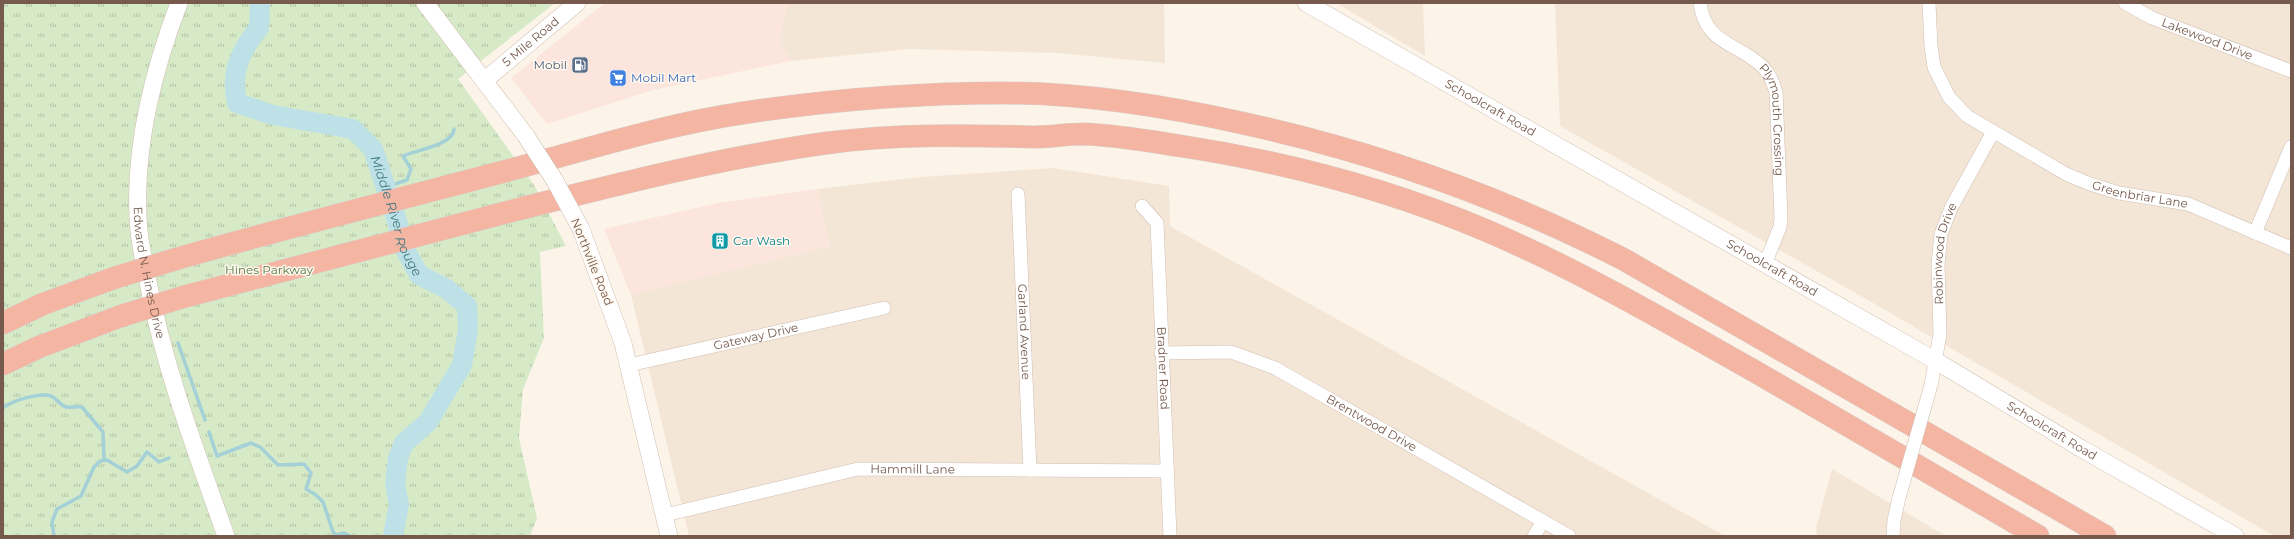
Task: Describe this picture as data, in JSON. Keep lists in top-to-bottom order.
{
  "streets": {
    "street": [
      "Lakewood Drive",
      "5 Mile Road",
      "Schoolcraft Road",
      "Plymouth Crossing",
      "Greenbriar Lane",
      "Robinwood Drive",
      "Northville Road",
      "Edward N. Hines Drive",
      "Garland Avenue",
      "Gateway Drive",
      "Bradner Road",
      "Brentwood Drive",
      "Hammill Lane"
    ]
  },
  "crossings": [
    ["5 Mile Road", "Northville Road"],
    ["Schoolcraft Road", "Plymouth Crossing"],
    ["Schoolcraft Road", "Robinwood Drive"],
    ["Greenbriar Lane", "Robinwood Drive"],
    ["Northville Road", "Gateway Drive"],
    ["Northville Road", "Hammill Lane"],
    ["Garland Avenue", "Hammill Lane"],
    ["Bradner Road", "Brentwood Drive"],
    ["Bradner Road", "Hammill Lane"]
  ],
  "water": ["Middle River Rouge"],
  "parks": ["Hines Parkway"],
  "places": {
    "fuel station": ["Mobil"],
    "supermarket": ["Mobil Mart"],
    "building": ["Car Wash"]
  }
}
